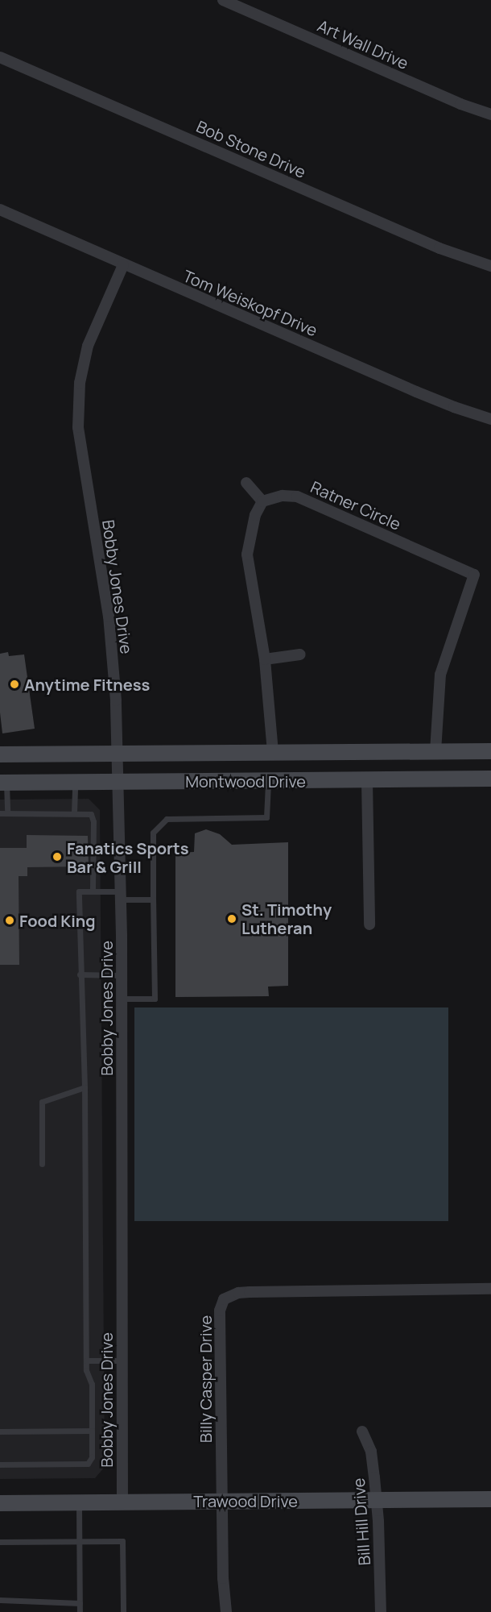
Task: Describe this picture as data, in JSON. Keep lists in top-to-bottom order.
{
  "streets": {
    "main road": ["Montwood Drive", "Trawood Drive"],
    "street": [
      "Art Wall Drive",
      "Bob Stone Drive",
      "Tom Weiskopf Drive",
      "Ratner Circle",
      "Bobby Jones Drive",
      "Billy Casper Drive",
      "Bill Hill Drive"
    ]
  },
  "crossings": [
    ["Tom Weiskopf Drive", "Bobby Jones Drive"],
    ["Ratner Circle", "Montwood Drive"],
    ["Bobby Jones Drive", "Montwood Drive"],
    ["Bobby Jones Drive", "Trawood Drive"],
    ["Billy Casper Drive", "Trawood Drive"],
    ["Trawood Drive", "Bill Hill Drive"]
  ],
  "places": [
    "Anytime Fitness",
    "Fanatics Sports Bar & Grill",
    "St. Timothy Lutheran",
    "Food King"
  ]
}
